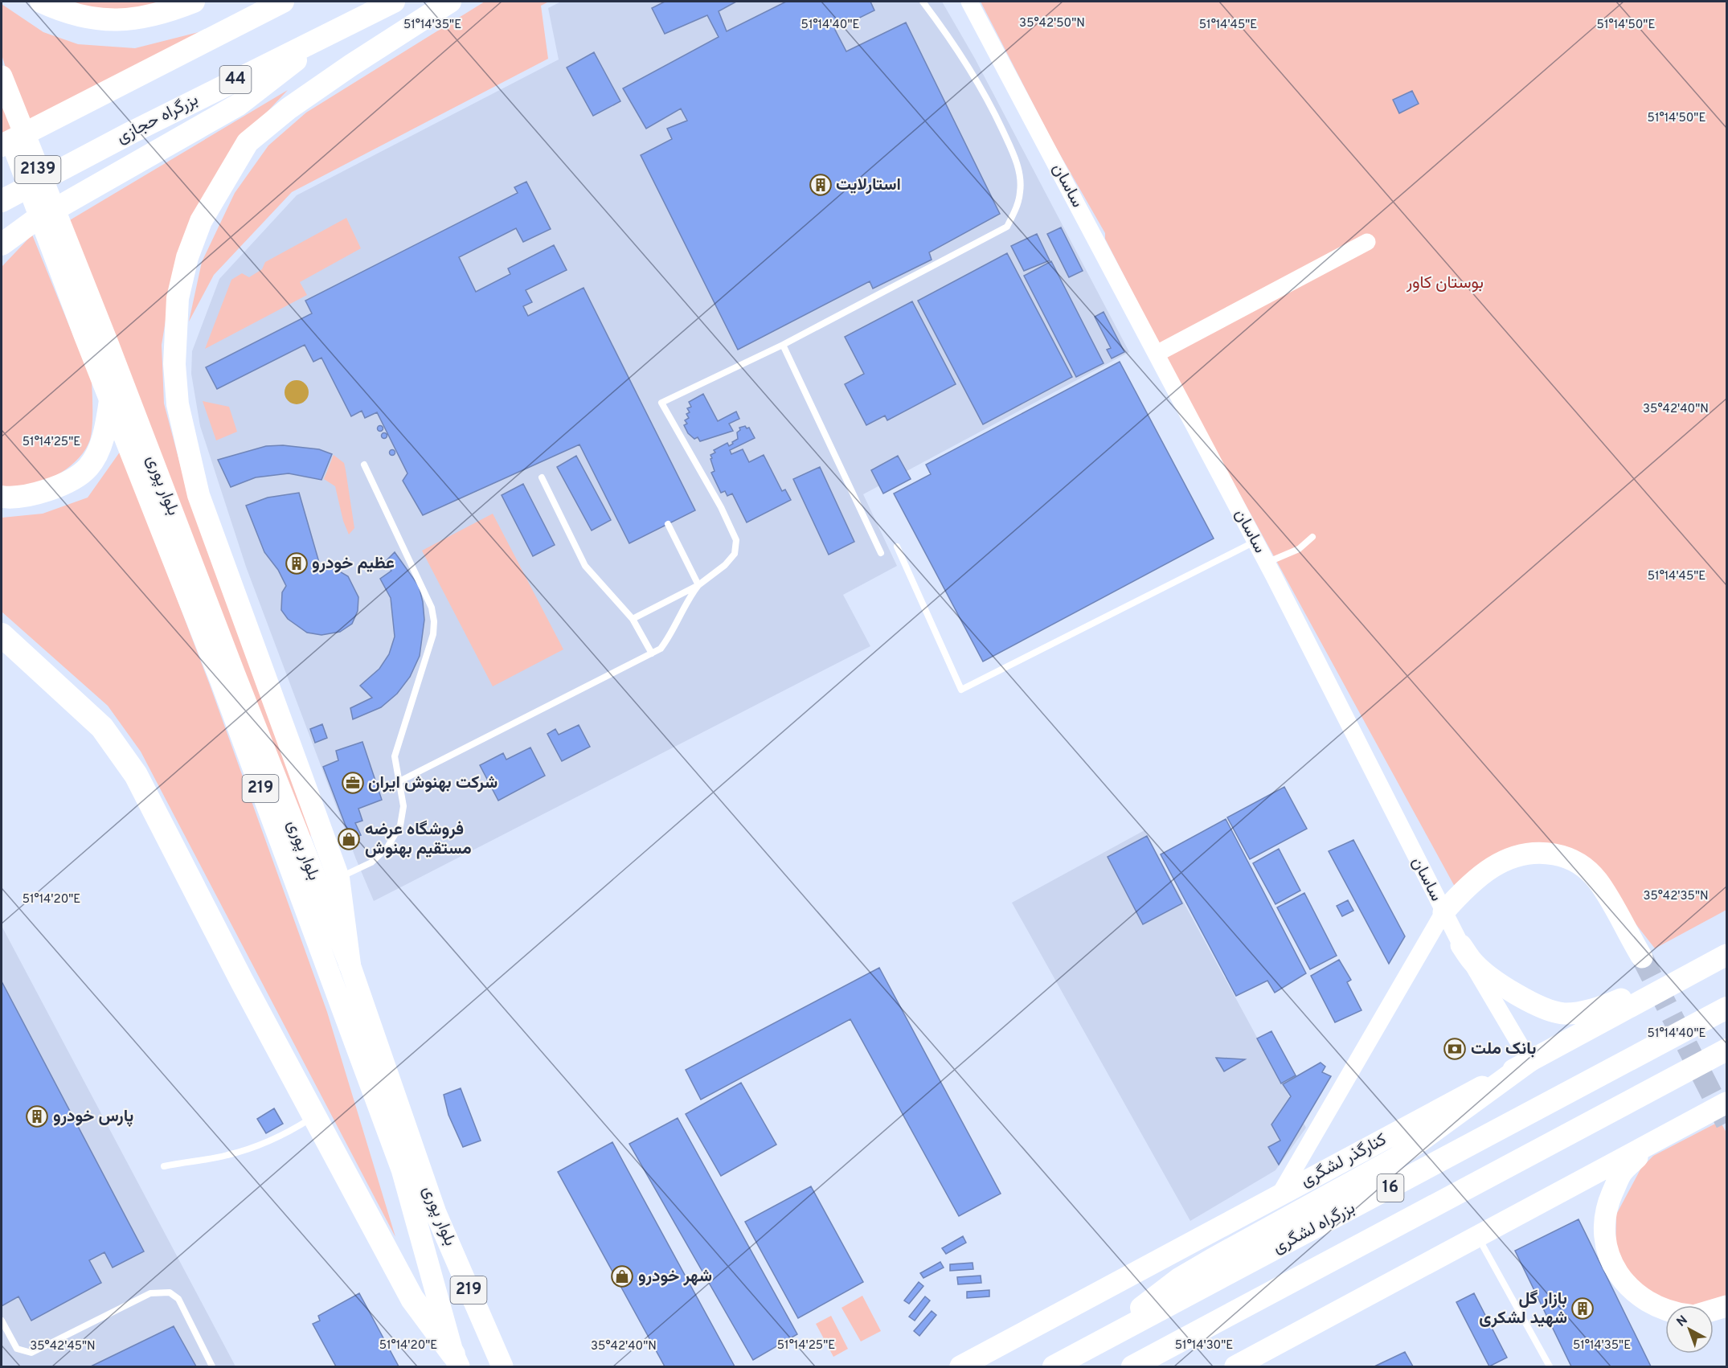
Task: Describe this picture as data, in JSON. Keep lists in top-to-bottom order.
{
  "streets": {
    "highway": [
      "44",
      "بزرگراه حجازی",
      "16",
      "بزرگراه لشگری"
    ],
    "main road": [
      "2139",
      "بلوار پوری",
      "219",
      "کنارگذر لشگری"
    ],
    "street": ["ساسان"]
  },
  "crossings": [
    ["2139", "بلوار پوری"],
    ["ساسان", "کنارگذر لشگری"]
  ],
  "parks": ["بوستان کاور"],
  "places": {
    "building": [
      "استارلایت",
      "عظیم خودرو",
      "پارس خودرو",
      "بازار گل شهید لشکری"
    ],
    "office": ["شرکت بهنوش ایران"],
    "shop": ["فروشگاه عرضه مستقیم بهنوش", "شهر خودرو"],
    "bank": ["بانک ملت"]
  },
  "north": "top left",
  "coordinates": [
    "35°42'50\"N",
    "51°14'50\"E",
    "51°14'35\"E",
    "51°14'40\"E",
    "51°14'45\"E",
    "35°42'40\"N",
    "51°14'25\"E",
    "35°42'35\"N",
    "51°14'20\"E",
    "51°14'30\"E",
    "35°42'45\"N"
  ]
}
